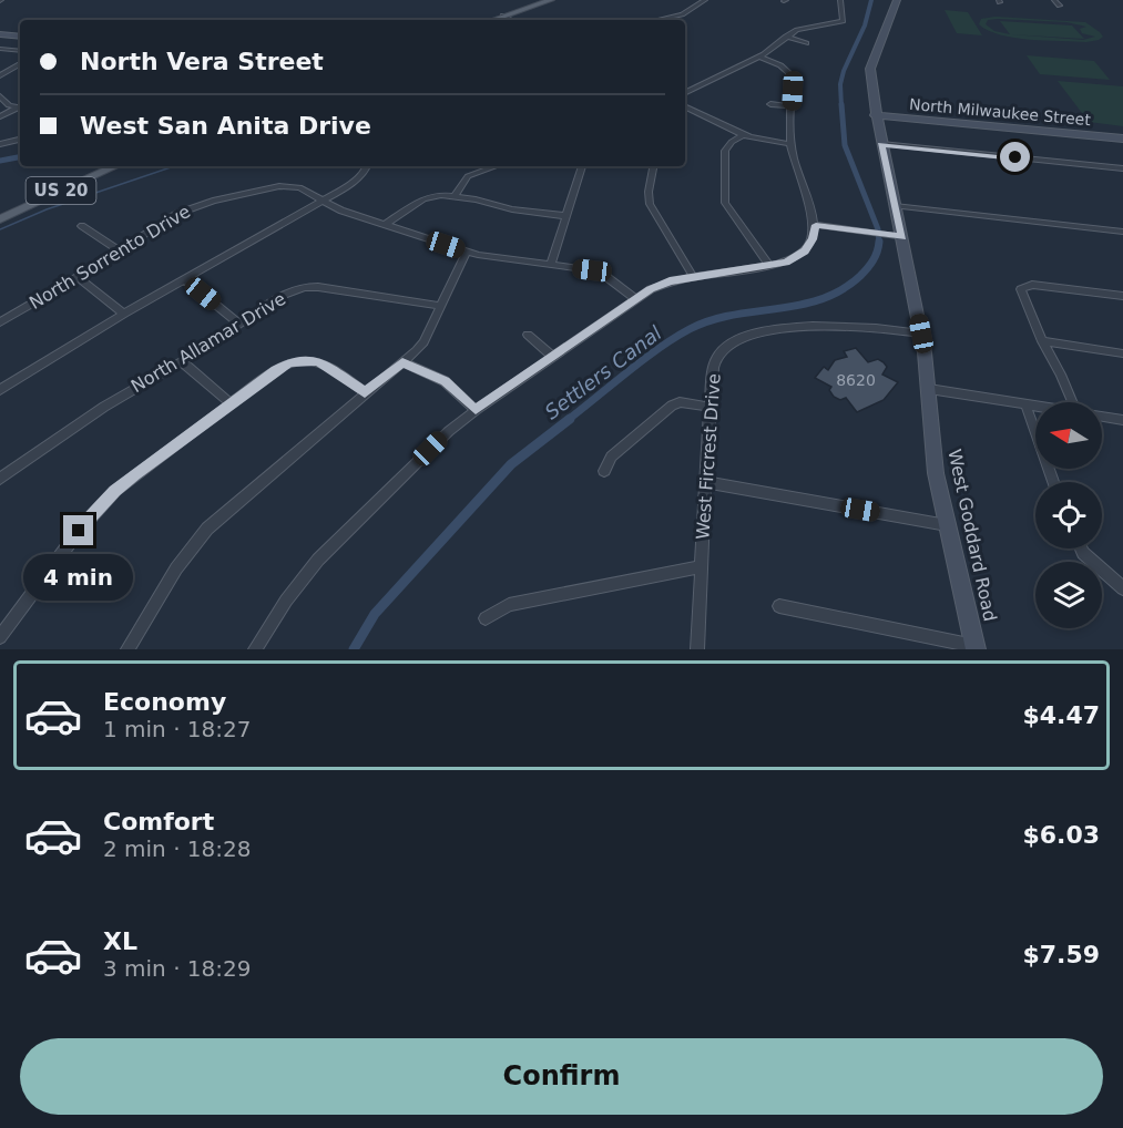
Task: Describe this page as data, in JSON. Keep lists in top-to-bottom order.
{
  "streets": {
    "main road": ["US 20"],
    "street": [
      "North Milwaukee Street",
      "North Sorrento Drive",
      "North Allamar Drive",
      "West Fircrest Drive",
      "West Goddard Road"
    ]
  },
  "crossings": [
    ["North Milwaukee Street", "West Goddard Road"],
    ["West Fircrest Drive", "West Goddard Road"]
  ],
  "water": ["Settlers Canal"],
  "house_numbers": ["8620"],
  "north": "left",
  "page": {
    "banner": ["North Vera Street", "West San Anita Drive"],
    "bubble": "4 min",
    "list": [
      {
        "name": "Economy",
        "note": "1 min · 18:27",
        "value": "$4.47"
      },
      {
        "name": "Comfort",
        "note": "2 min · 18:28",
        "value": "$6.03"
      },
      {
        "name": "XL",
        "note": "3 min · 18:29",
        "value": "$7.59"
      }
    ],
    "buttons": "Confirm"
  }
}
